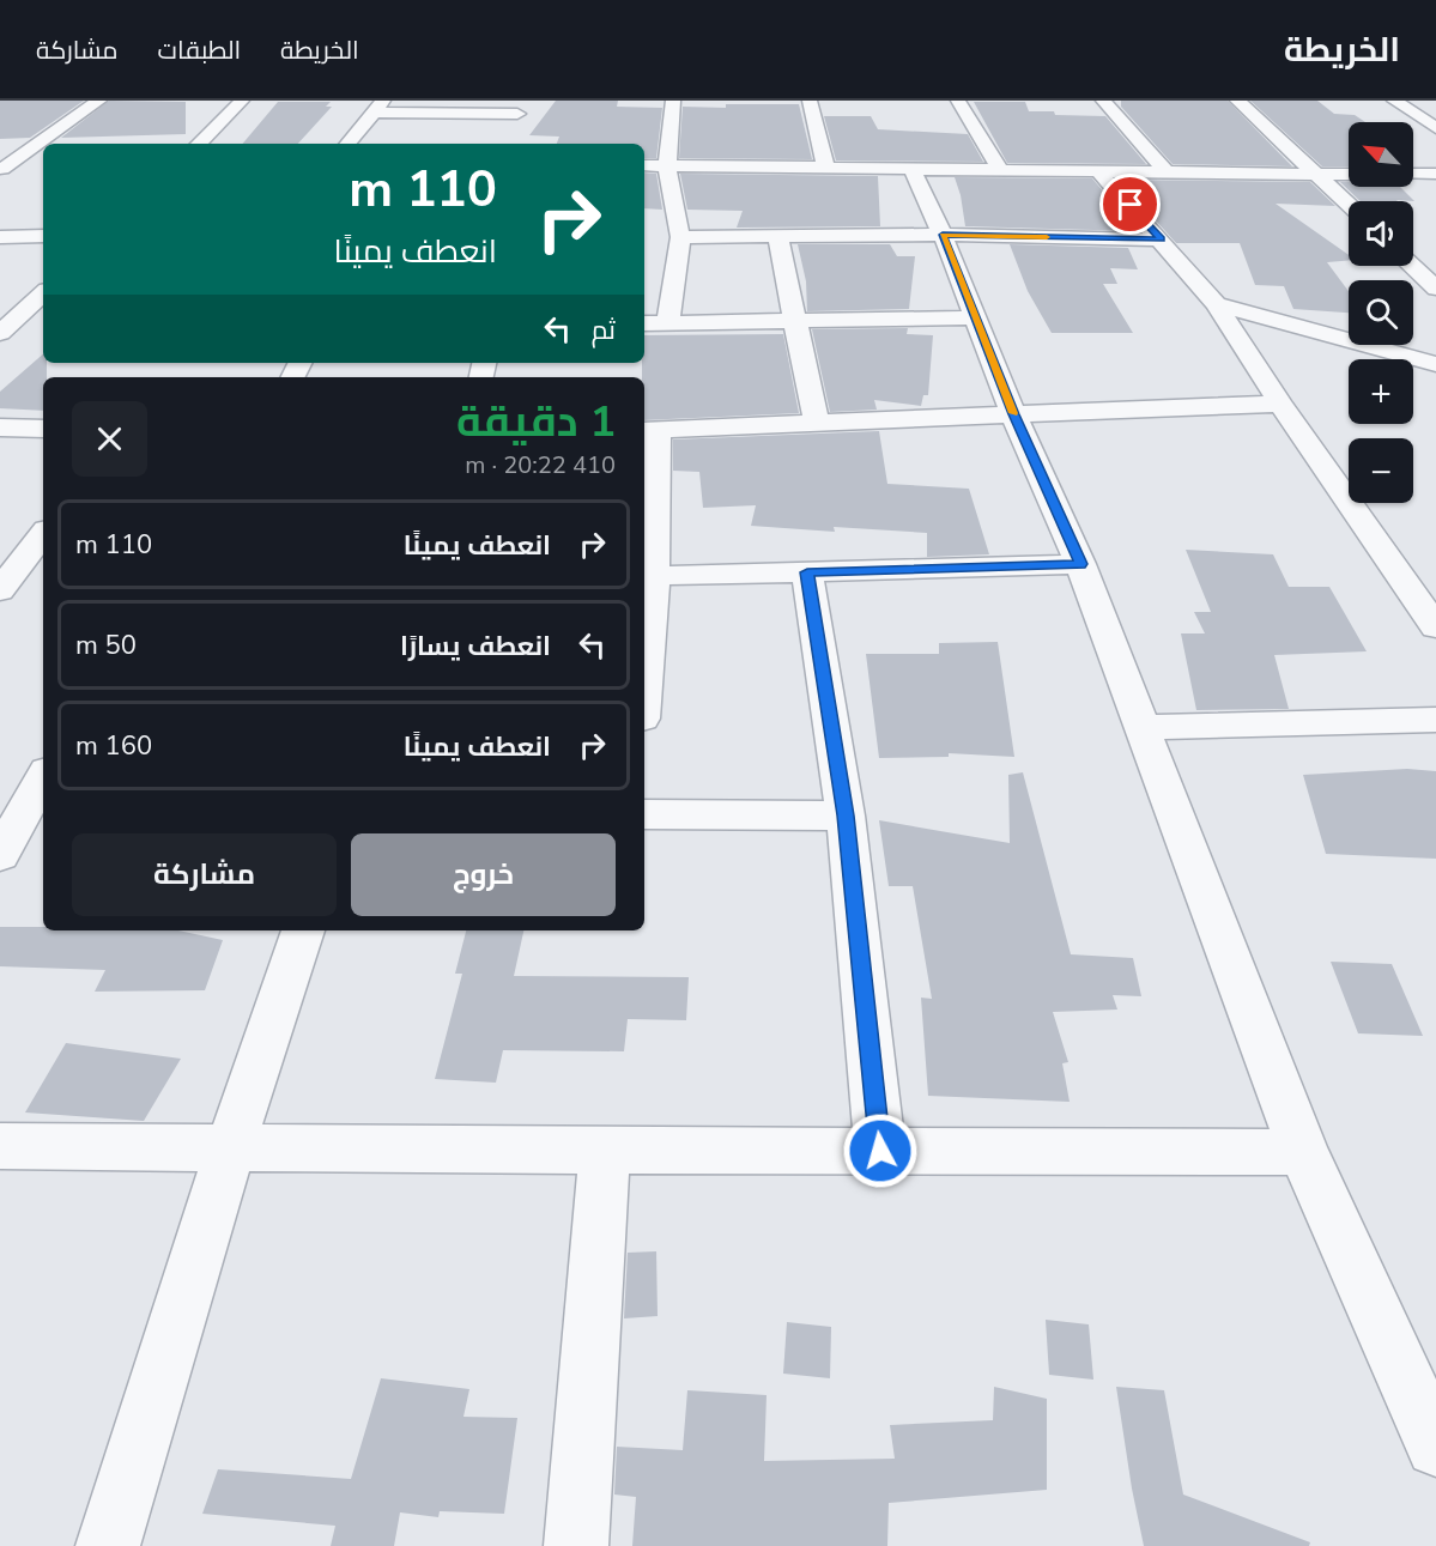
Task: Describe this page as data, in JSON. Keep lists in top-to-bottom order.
{
  "north": "top left",
  "page": {
    "header": "الخريطة",
    "nav": ["الخريطة", "الطبقات", "مشاركة"],
    "map_buttons": ["+", "−"],
    "turn": ["110 m", "انعطف يمينًا"],
    "then": "ثم",
    "heading": ["1 دقيقة", "410 m · 20:22"],
    "list": [
      {
        "name": "انعطف يمينًا",
        "value": "110 m"
      },
      {
        "name": "انعطف يسارًا",
        "value": "50 m"
      },
      {
        "name": "انعطف يمينًا",
        "value": "160 m"
      }
    ],
    "buttons": ["خروج", "مشاركة"]
  }
}
